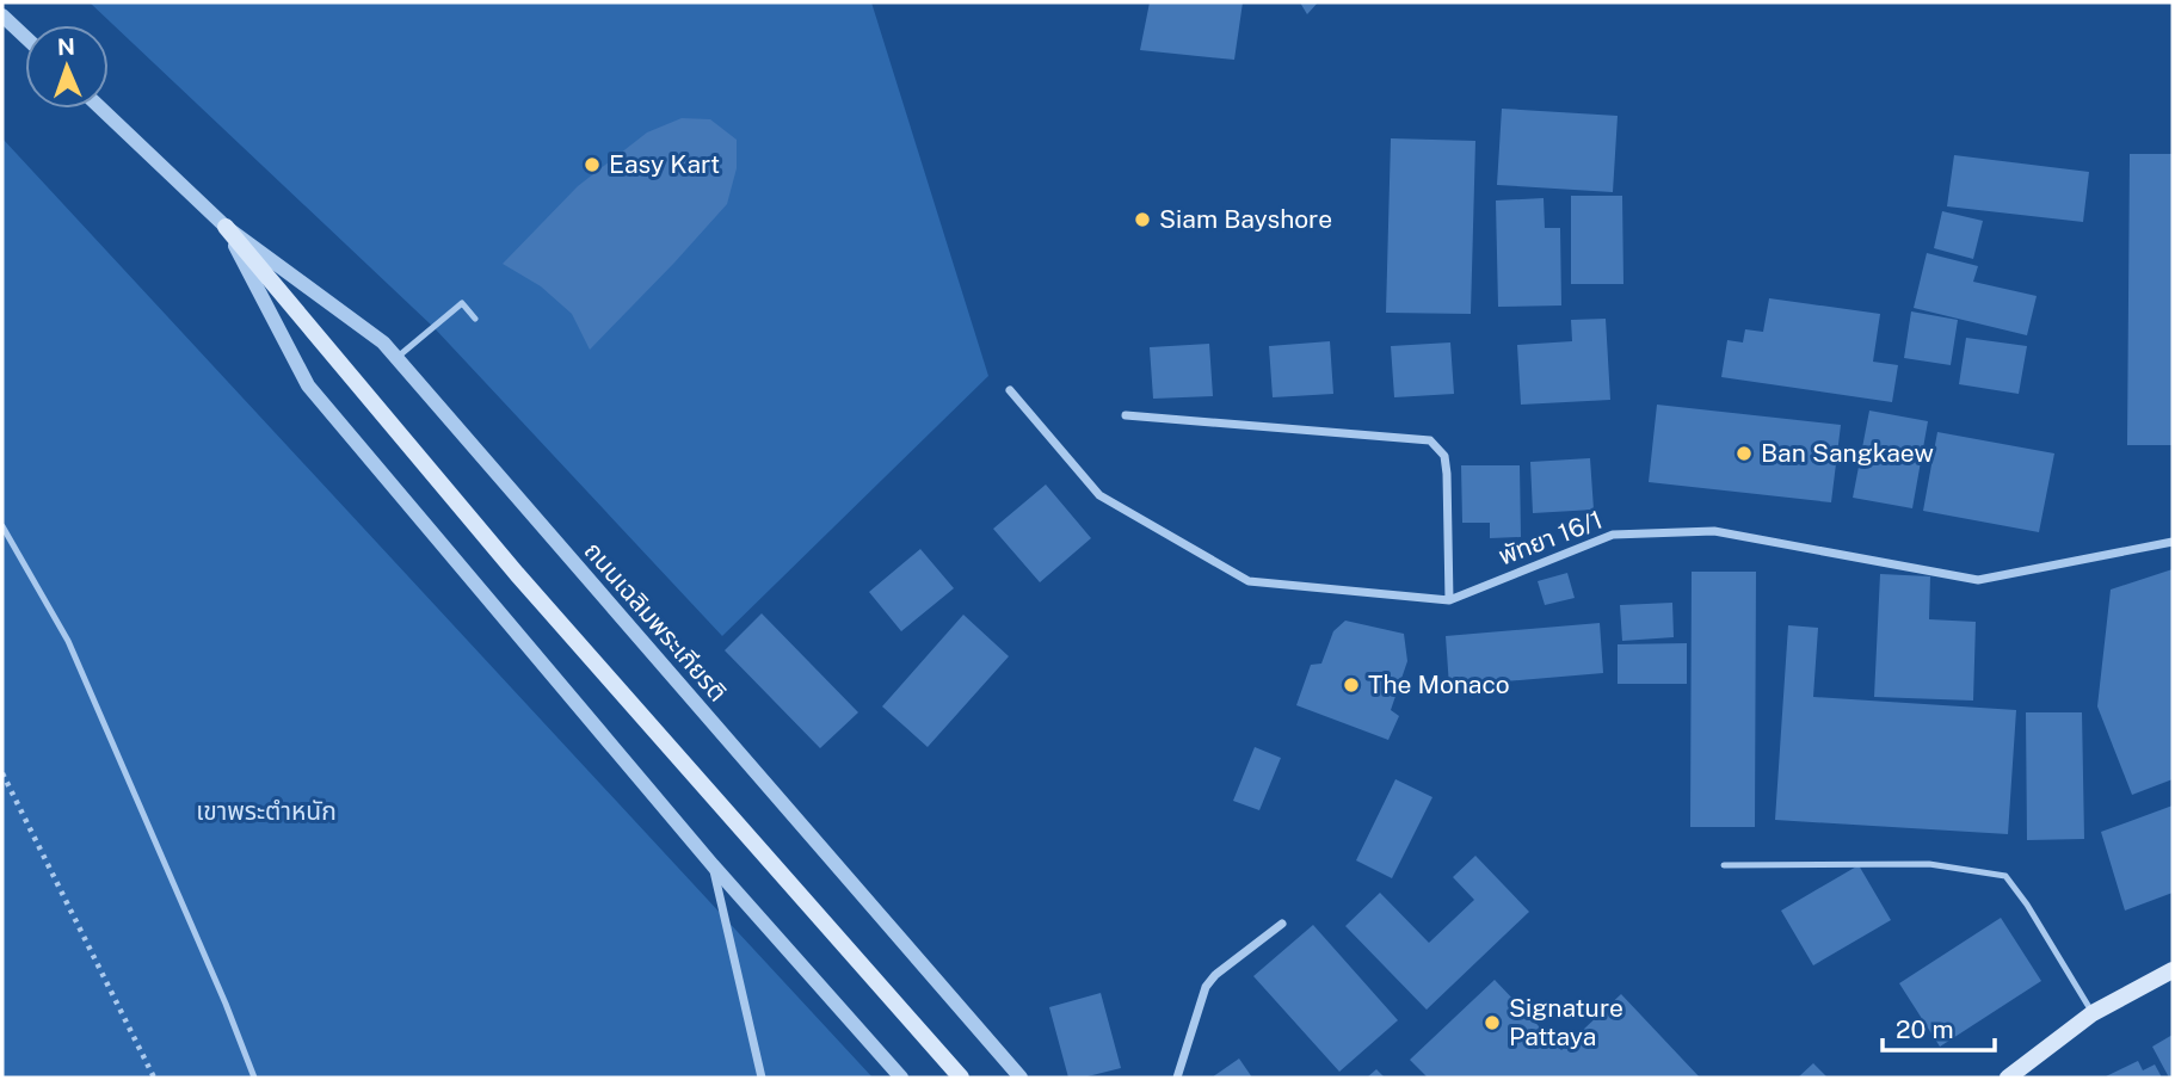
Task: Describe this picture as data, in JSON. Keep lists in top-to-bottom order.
{
  "streets": {
    "street": ["พัทยา 16/1", "ถนนเฉลิมพระเกียรติ"]
  },
  "parks": ["เขาพระตำหนัก"],
  "places": [
    "Easy Kart",
    "Siam Bayshore",
    "Ban Sangkaew",
    "The Monaco",
    "Signature Pattaya"
  ],
  "scale_bar": "20 m",
  "north": "top"
}
